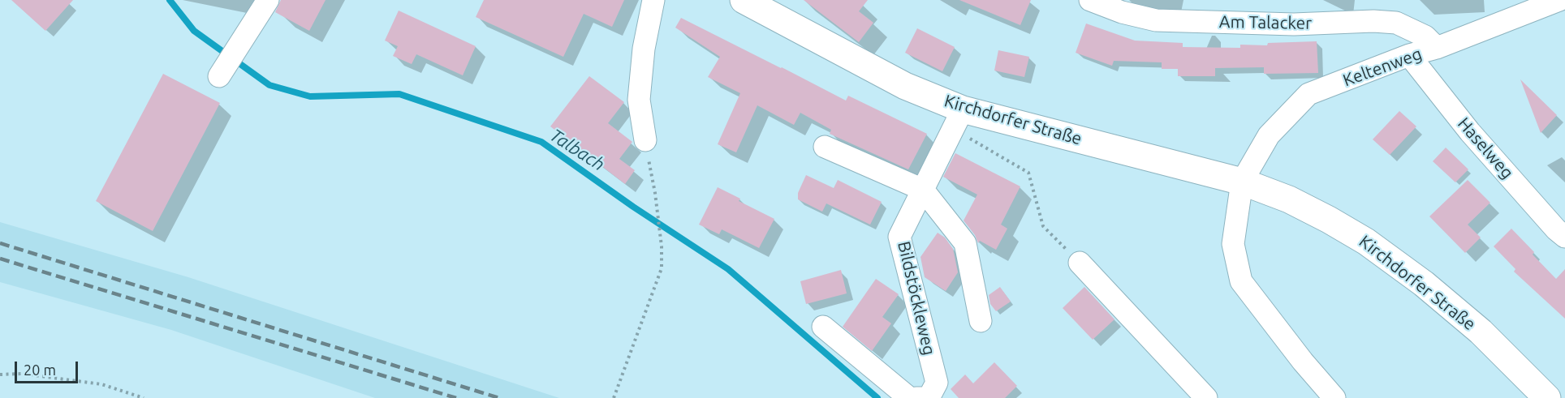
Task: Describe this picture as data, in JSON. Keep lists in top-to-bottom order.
{
  "streets": {
    "main road": ["Kirchdorfer Straße"],
    "street": [
      "Am Talacker",
      "Keltenweg",
      "Haselweg",
      "Bildstöckleweg"
    ]
  },
  "crossings": [
    ["Am Talacker", "Keltenweg"],
    ["Keltenweg", "Kirchdorfer Straße"],
    ["Keltenweg", "Haselweg"],
    ["Kirchdorfer Straße", "Bildstöckleweg"]
  ],
  "water": ["Talbach"],
  "scale_bar": "20 m"
}
